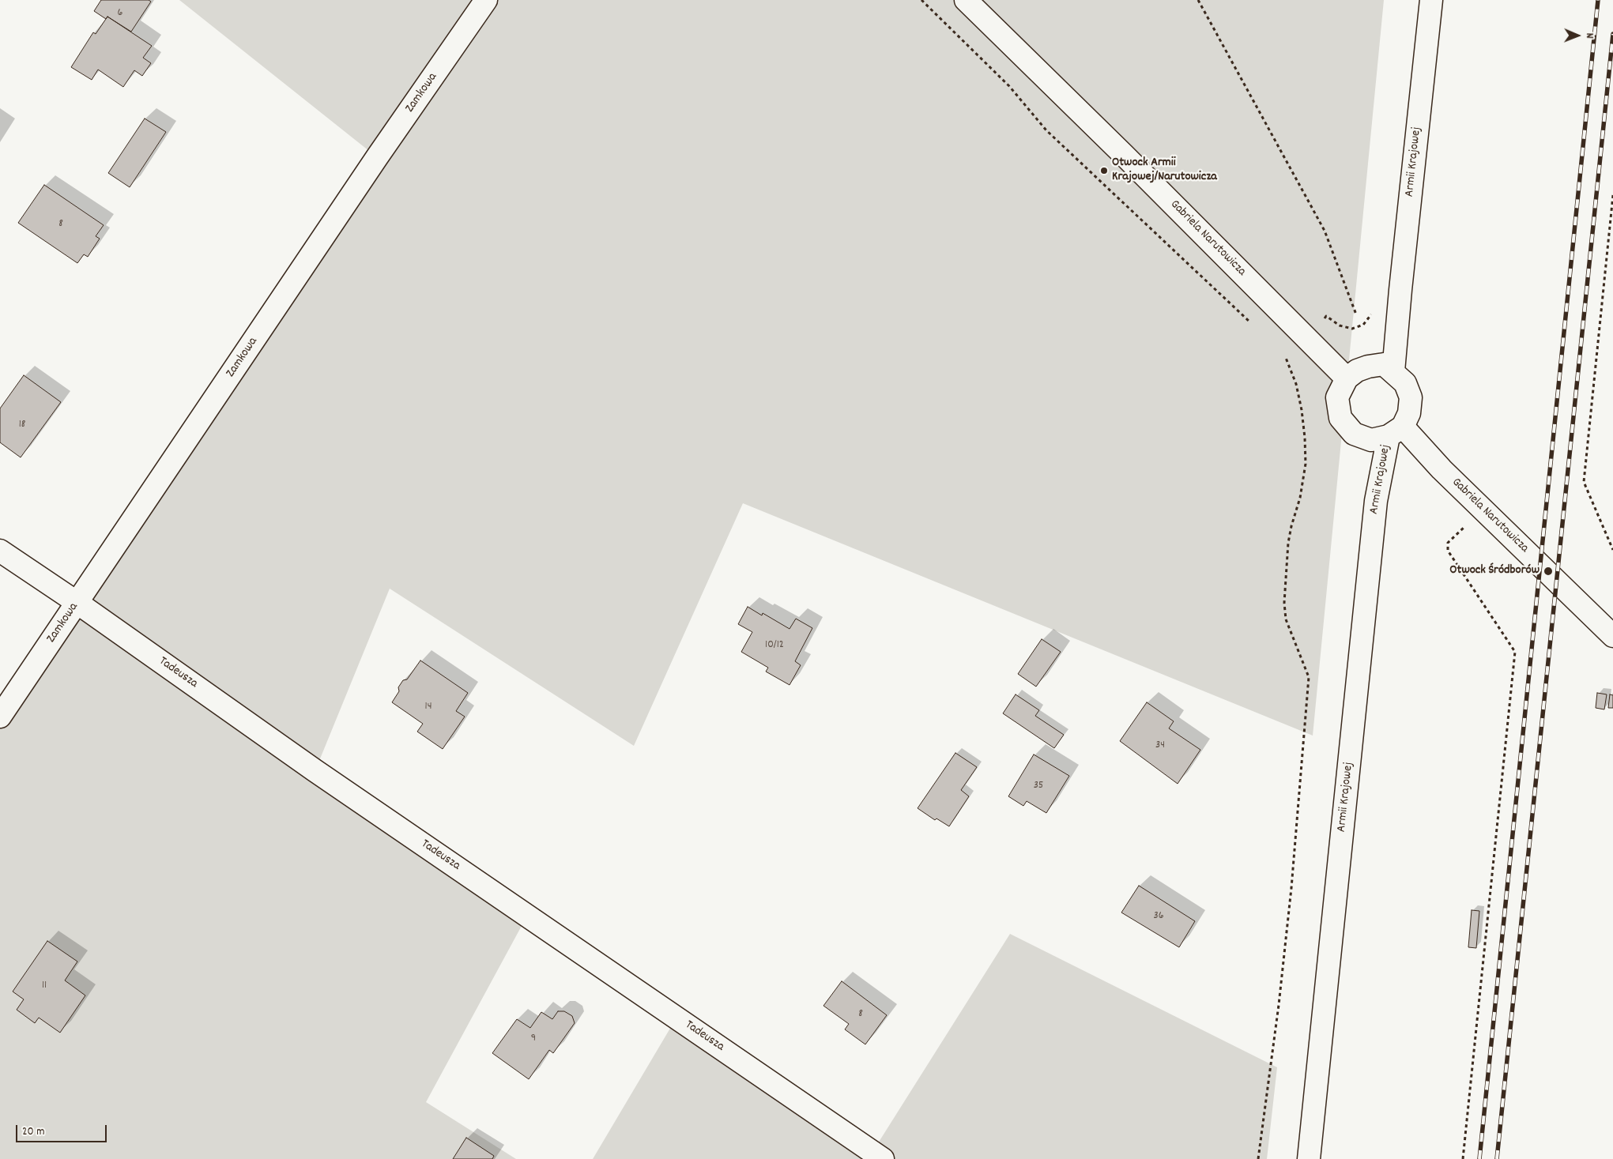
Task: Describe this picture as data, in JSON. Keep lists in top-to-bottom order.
{
  "streets": {
    "street": [
      "Zamkowa",
      "Armii Krajowej",
      "Gabriela Narutowicza",
      "Tadeusza"
    ]
  },
  "crossings": [
    ["Zamkowa", "Tadeusza"],
    ["Armii Krajowej", "Gabriela Narutowicza"]
  ],
  "places": ["Otwock Armii Krajowej/Narutowicza", "Otwock Śródborów"],
  "house_numbers": [
    "6",
    "8",
    "18",
    "10/12",
    "14",
    "34",
    "35",
    "36",
    "11",
    "8",
    "9"
  ],
  "scale_bar": "20 m",
  "north": "right"
}
